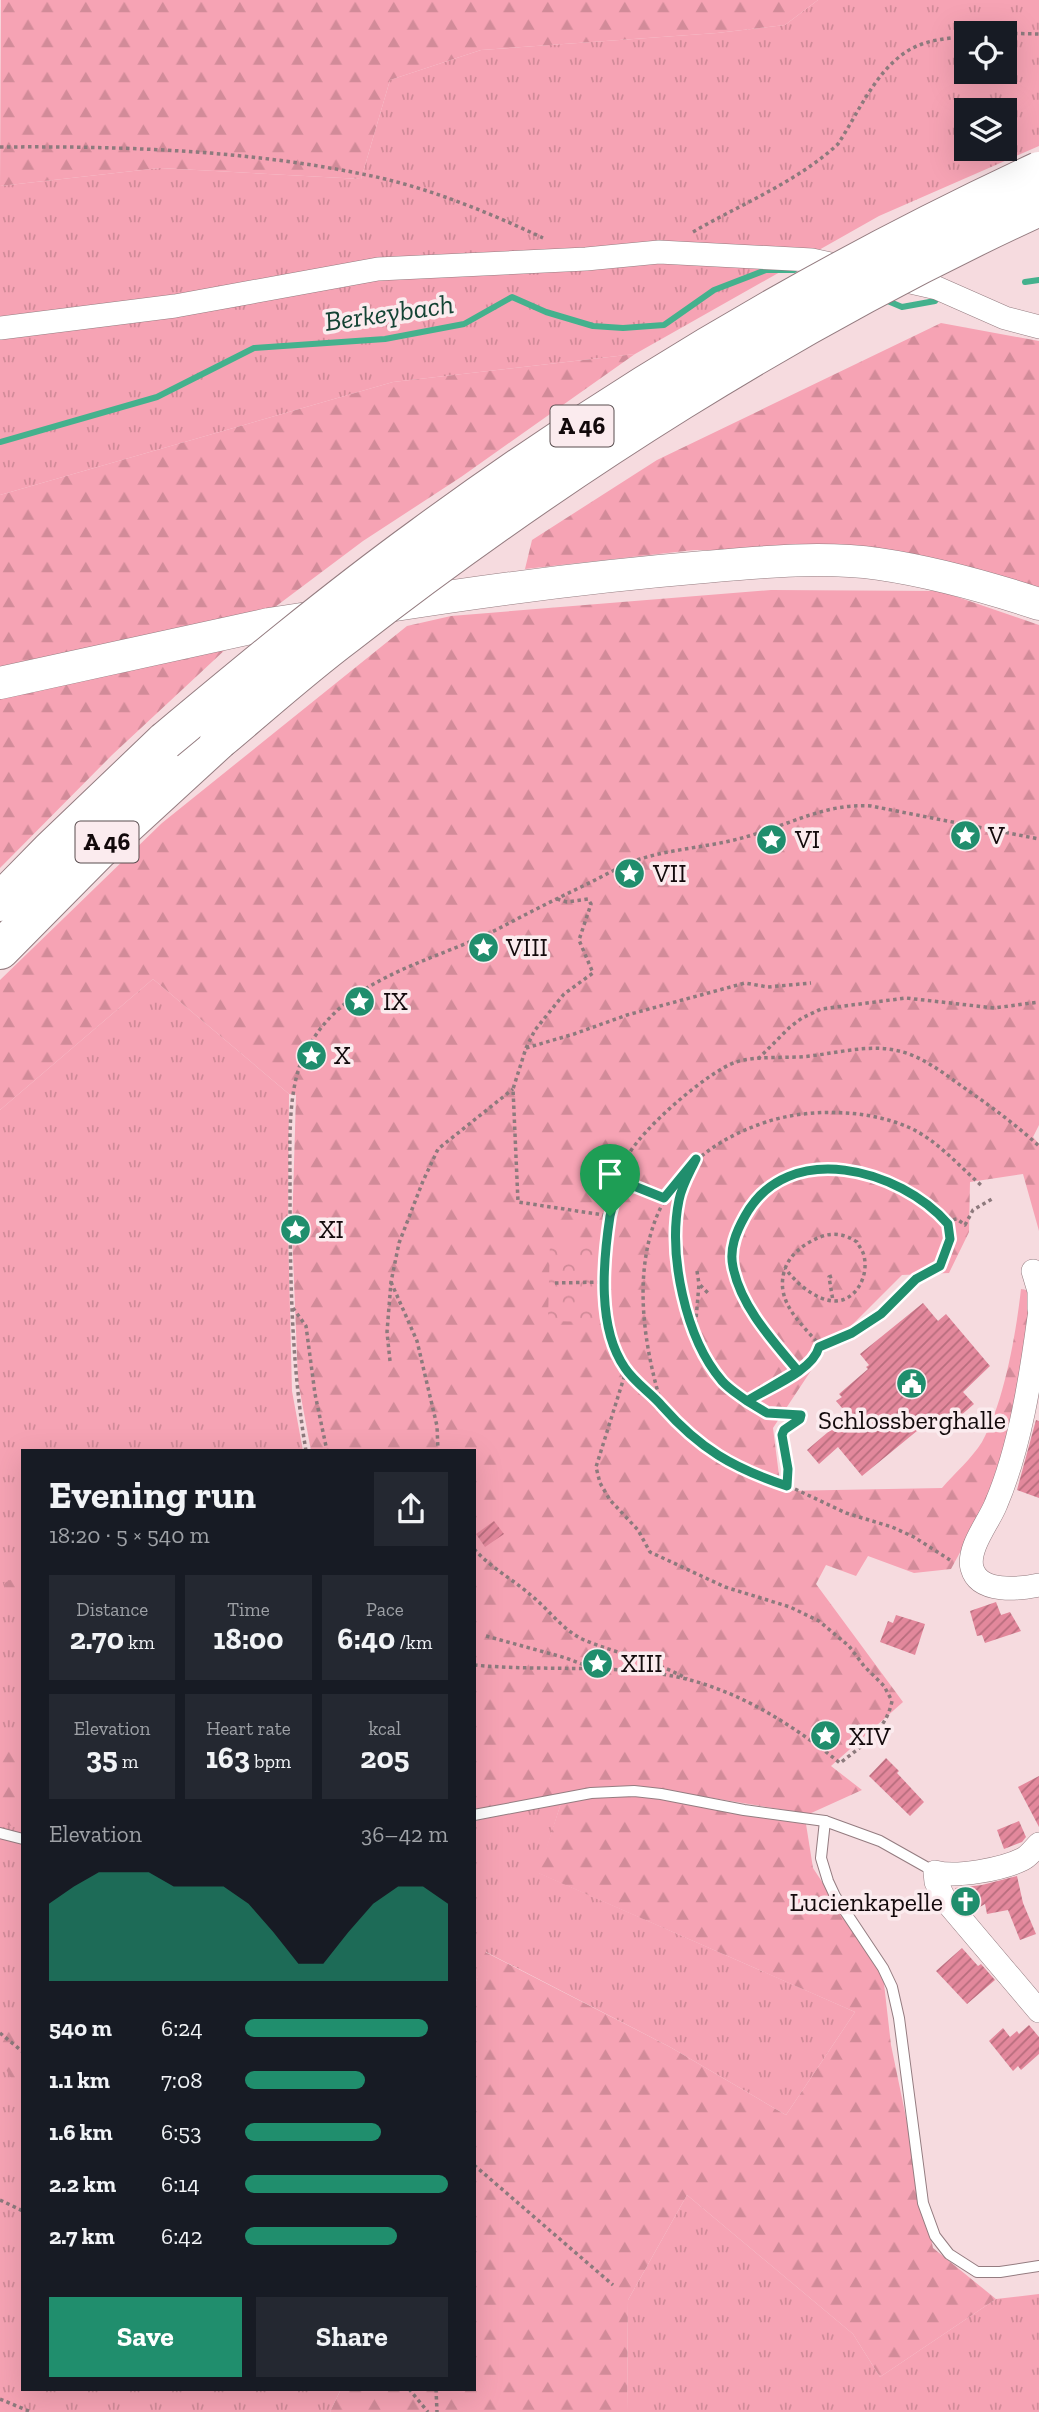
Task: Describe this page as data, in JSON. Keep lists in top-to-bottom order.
{
  "streets": {
    "highway": ["A 46"]
  },
  "water": ["Berkeybach"],
  "places": {
    "place": [
      "V",
      "VI",
      "VII",
      "VIII",
      "IX",
      "X",
      "XI",
      "XIII",
      "XIV"
    ],
    "public building": ["Schlossberghalle"],
    "church": ["Lucienkapelle"]
  },
  "page": {
    "heading": ["Evening run", "18:20 · 5 × 540 m"],
    "stats": [
      ["Distance", "2.70 km"],
      ["Time", "18:00"],
      ["Pace", "6:40 /km"],
      ["Elevation", "35 m"],
      ["Heart rate", "163 bpm"],
      ["kcal", "205"]
    ],
    "chart": ["Elevation", "36–42 m"],
    "list": [
      {
        "name": "540 m",
        "note": "6:24"
      },
      {
        "name": "1.1 km",
        "note": "7:08"
      },
      {
        "name": "1.6 km",
        "note": "6:53"
      },
      {
        "name": "2.2 km",
        "note": "6:14"
      },
      {
        "name": "2.7 km",
        "note": "6:42"
      }
    ],
    "buttons": ["Save", "Share"]
  }
}
